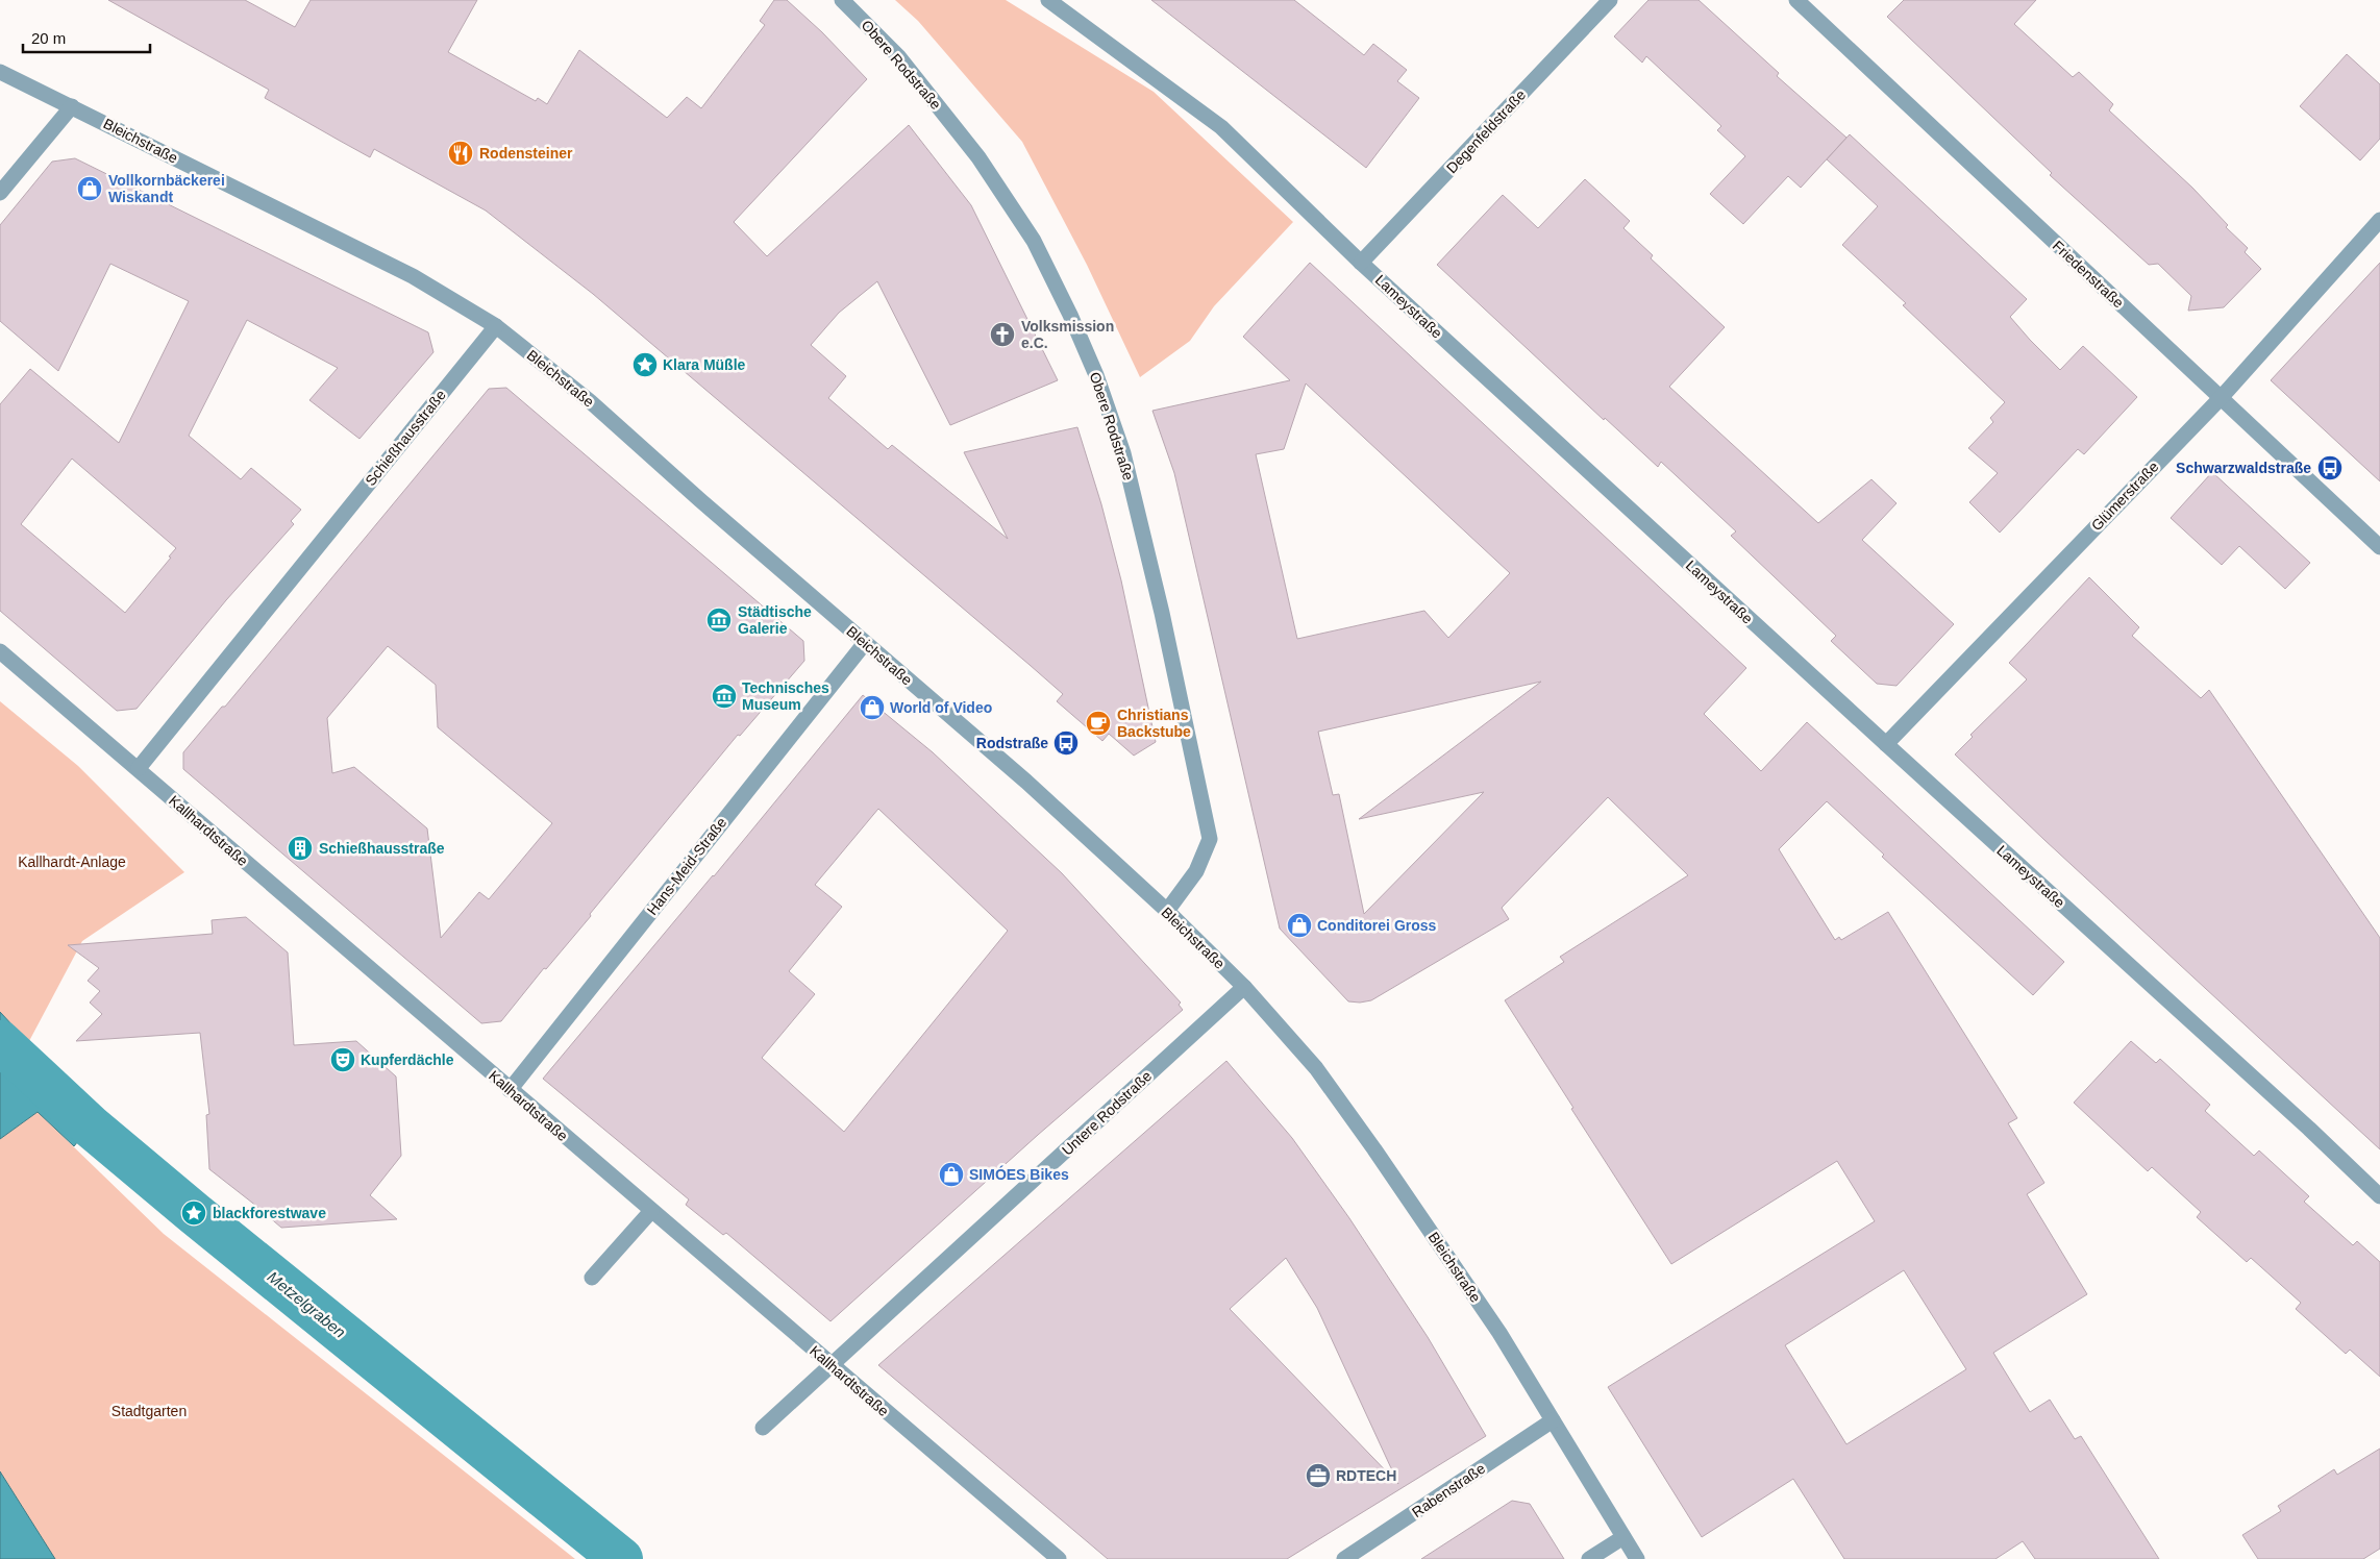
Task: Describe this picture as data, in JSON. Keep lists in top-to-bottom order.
{
  "streets": {
    "street": [
      "Obere Rodstraße",
      "Degenfeldstraße",
      "Bleichstraße",
      "Friedenstraße",
      "Lameystraße",
      "Schießhausstraße",
      "Glümerstraße",
      "Kallhardtstraße",
      "Hans-Meid-Straße",
      "Untere Rodstraße",
      "Rabenstraße"
    ]
  },
  "crossings": [
    ["Obere Rodstraße", "Bleichstraße"],
    ["Degenfeldstraße", "Lameystraße"],
    ["Bleichstraße", "Schießhausstraße"],
    ["Bleichstraße", "Hans-Meid-Straße"],
    ["Bleichstraße", "Untere Rodstraße"],
    ["Bleichstraße", "Rabenstraße"],
    ["Friedenstraße", "Glümerstraße"],
    ["Lameystraße", "Glümerstraße"],
    ["Schießhausstraße", "Kallhardtstraße"],
    ["Kallhardtstraße", "Hans-Meid-Straße"],
    ["Kallhardtstraße", "Untere Rodstraße"]
  ],
  "water": ["Metzelgraben"],
  "parks": ["Kallhardt-Anlage", "Stadtgarten"],
  "places": {
    "restaurant": ["Rodensteiner"],
    "shop": [
      "Vollkornbäckerei Wiskandt",
      "World of Video",
      "Conditorei Gross",
      "SIMÓES Bikes"
    ],
    "church": ["Volksmission e.C."],
    "place": ["Klara Müßle", "blackforestwave"],
    "bus stop": ["Schwarzwaldstraße", "Rodstraße"],
    "museum": ["Städtische Galerie", "Technisches Museum"],
    "cafe": ["Christians Backstube"],
    "building": ["Schießhausstraße"],
    "theatre": ["Kupferdächle"],
    "office": ["RDTECH"]
  },
  "scale_bar": "20 m"
}
